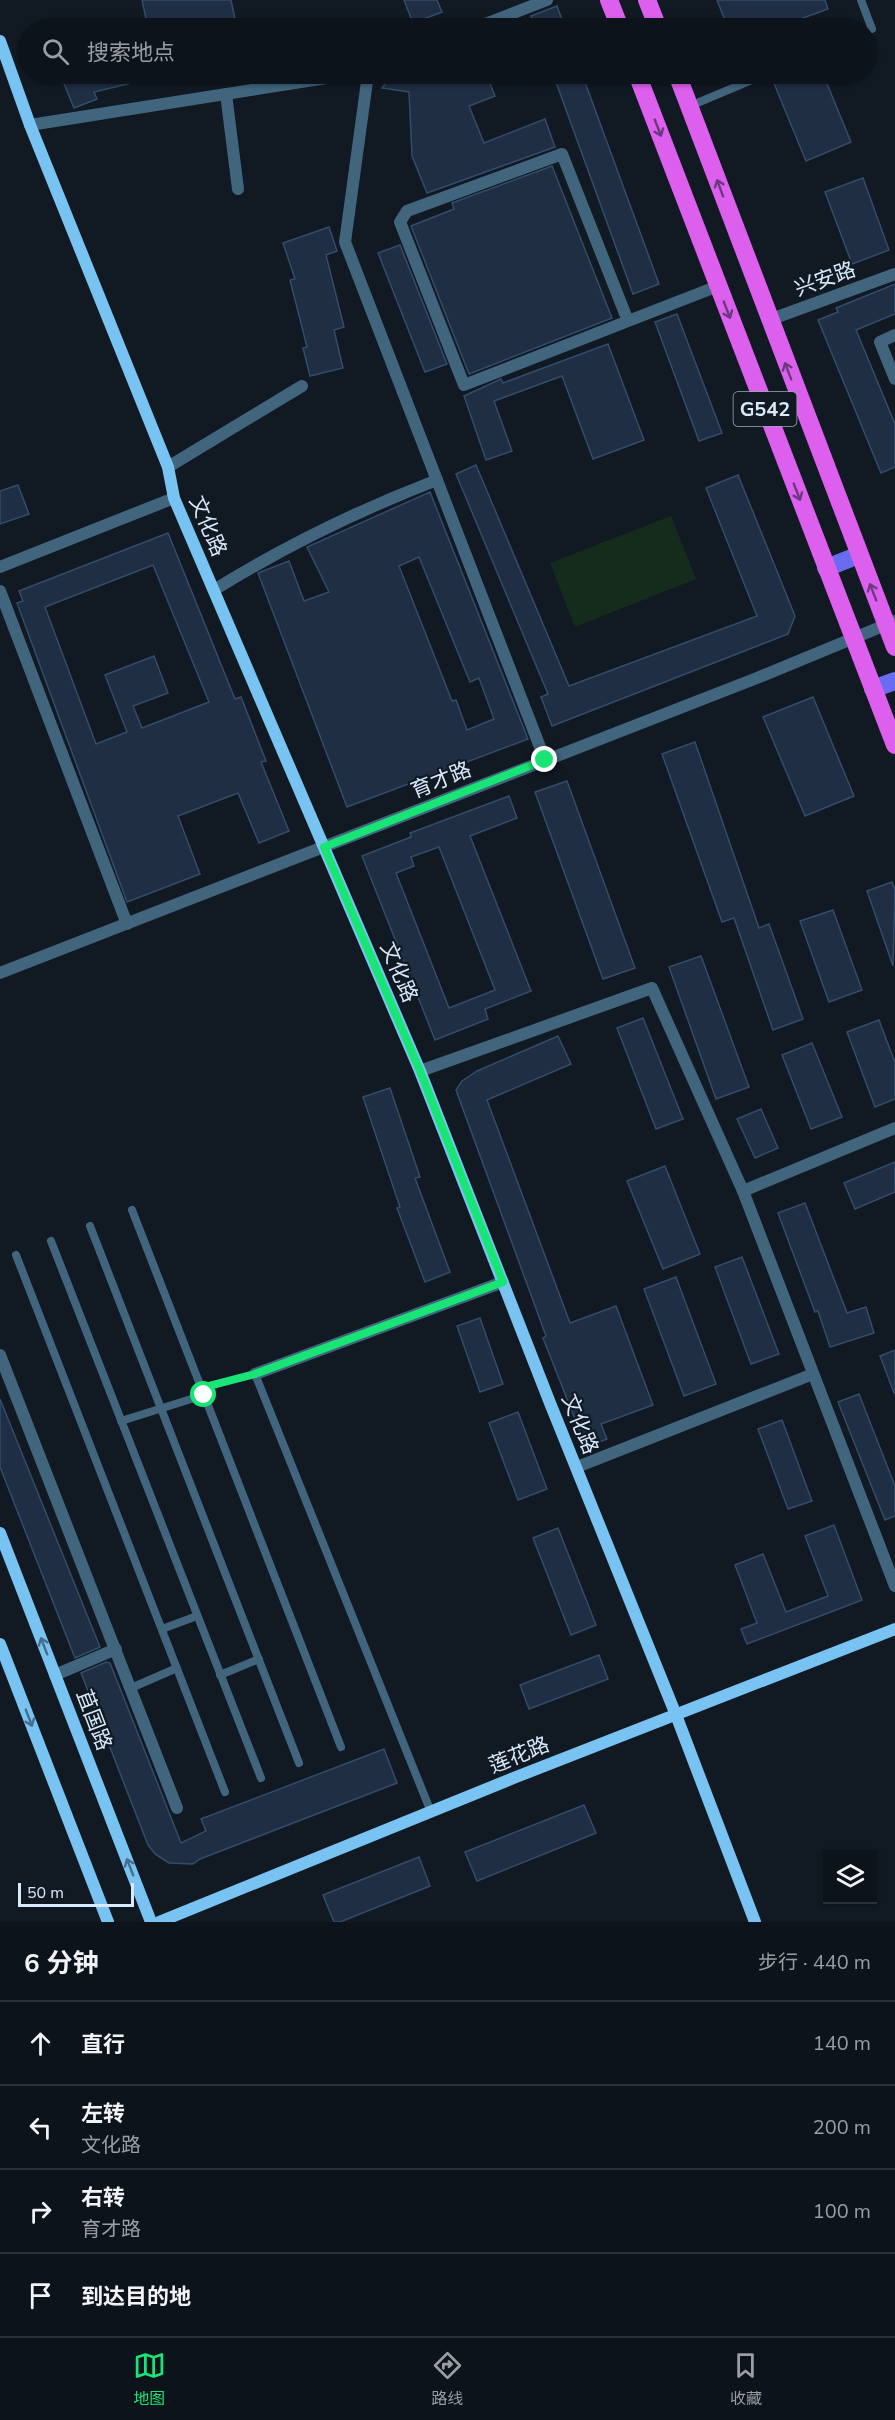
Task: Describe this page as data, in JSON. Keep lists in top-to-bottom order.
{
  "streets": {
    "highway": ["G542"],
    "street": [
      "兴安路",
      "文化路",
      "育才路",
      "苴国路",
      "莲花路"
    ]
  },
  "crossings": [
    ["兴安路", "G542"],
    ["G542", "育才路"],
    ["文化路", "育才路"],
    ["文化路", "莲花路"]
  ],
  "scale_bar": "50 m",
  "page": {
    "search": "搜索地点",
    "scale": "50 m",
    "heading": ["6 分钟", "步行 · 440 m"],
    "list": [
      ["直行", "140 m"],
      ["左转", "文化路", "200 m"],
      ["右转", "育才路", "100 m"],
      "到达目的地"
    ],
    "nav": ["地图", "路线", "收藏"]
  }
}
